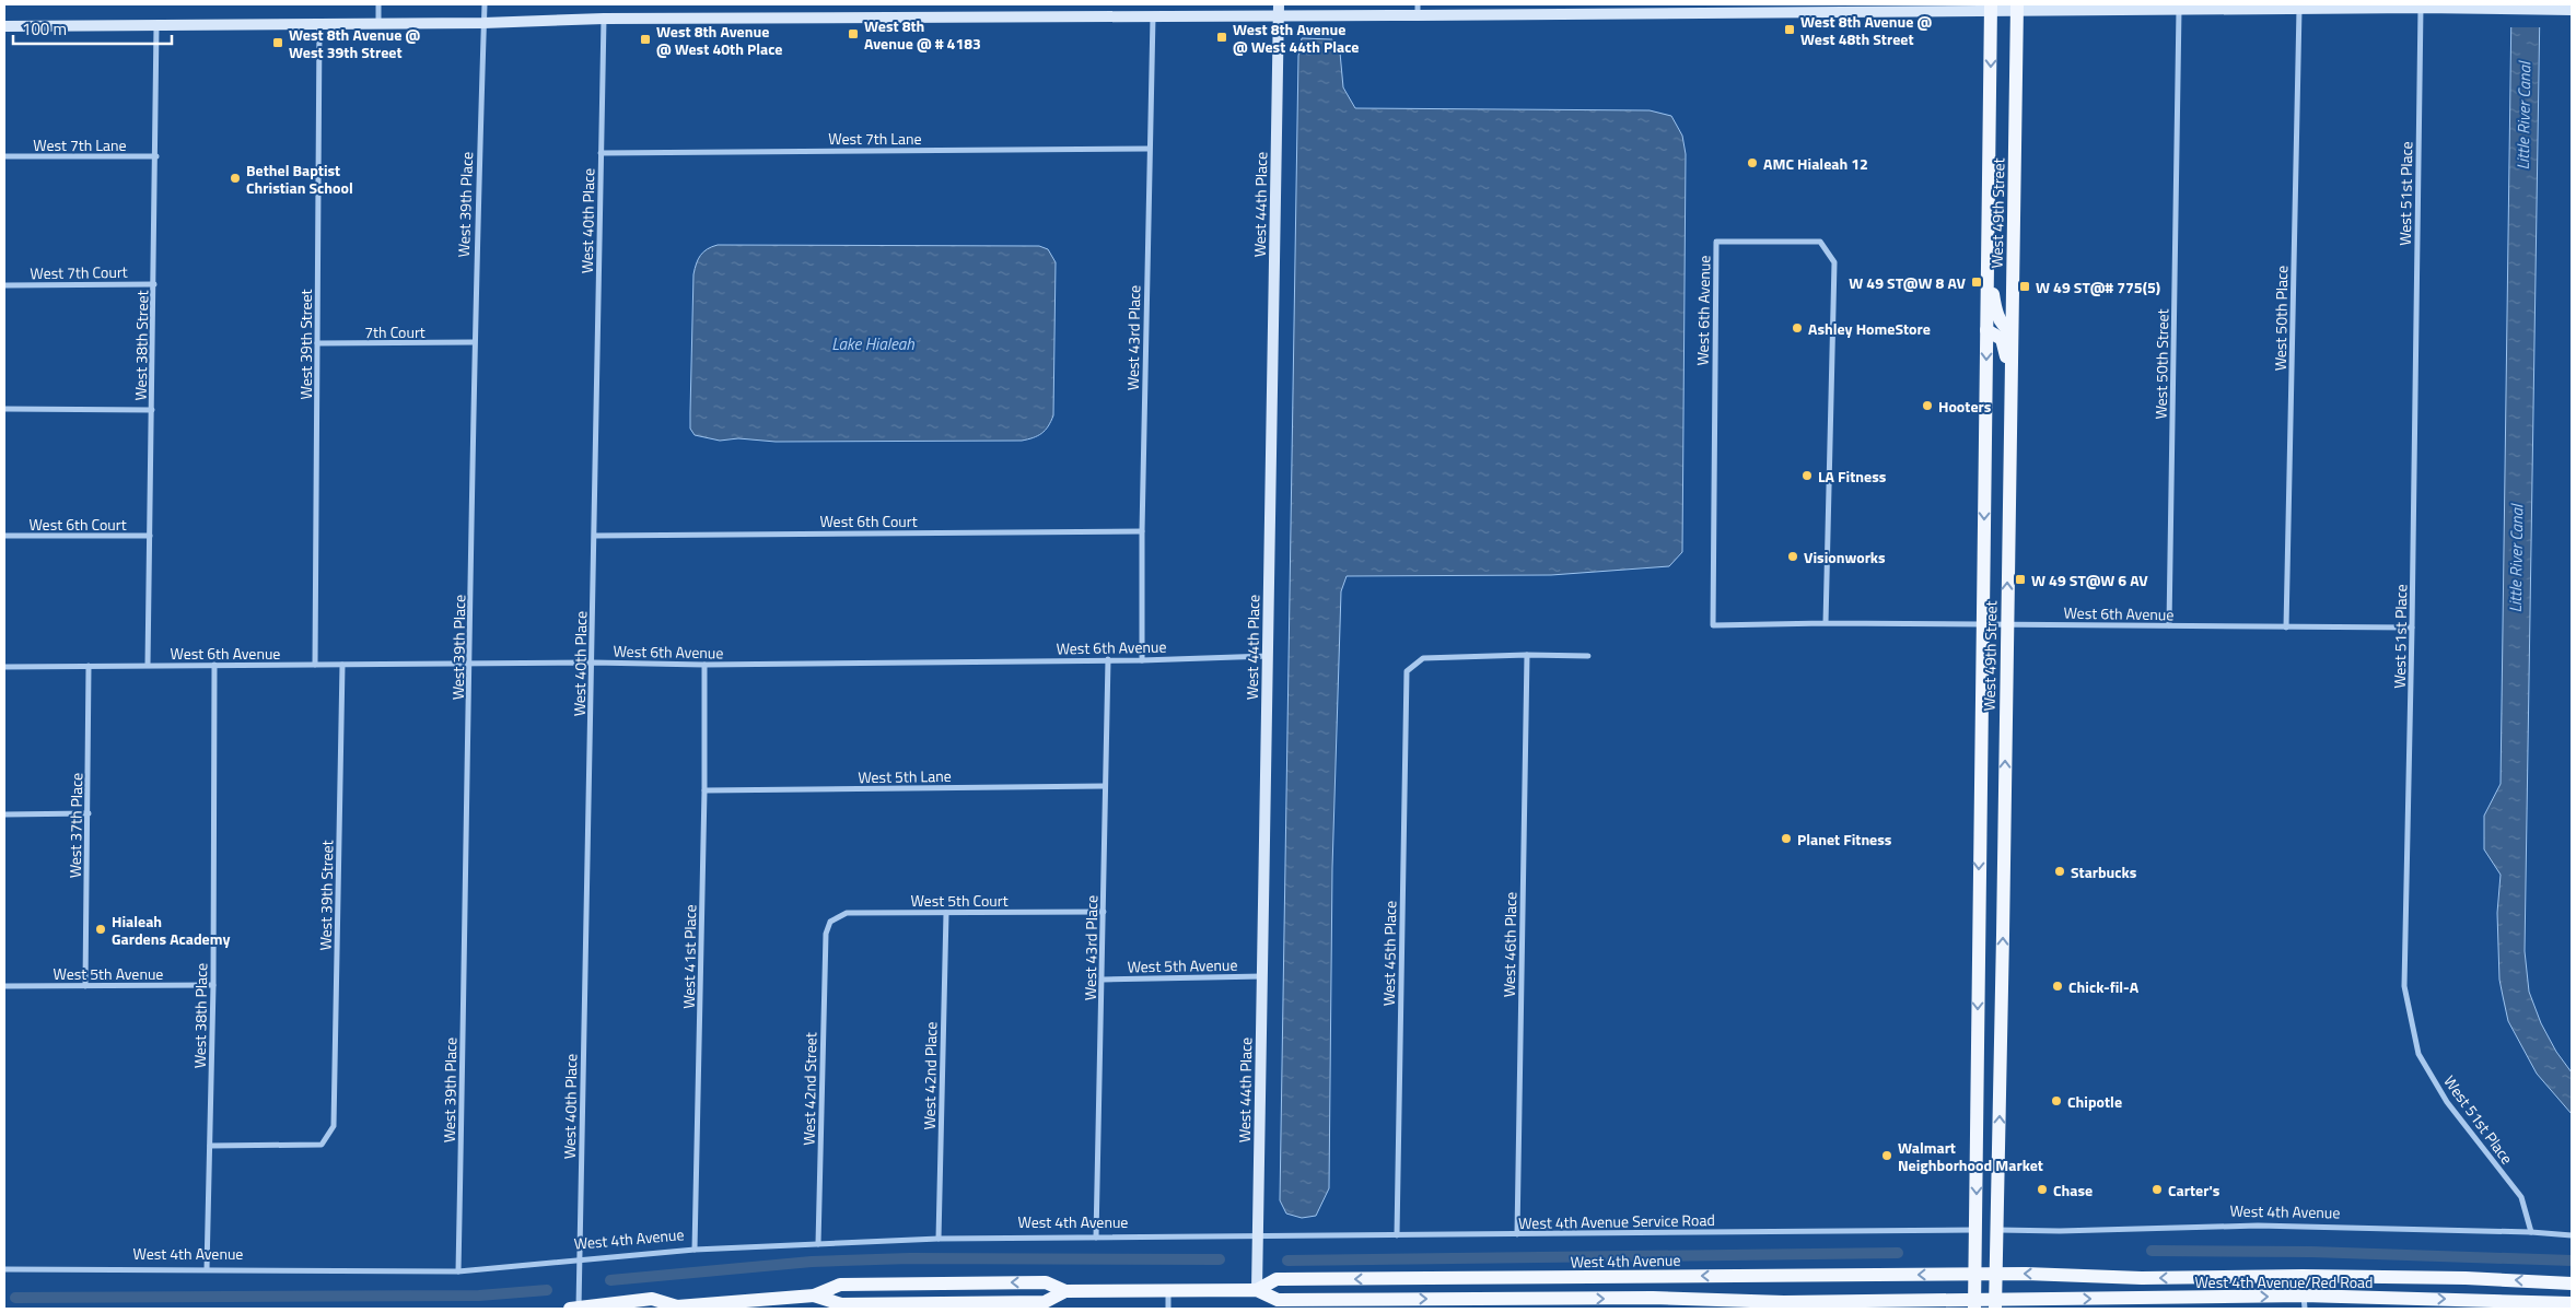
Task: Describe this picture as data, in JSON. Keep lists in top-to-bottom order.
{
  "streets": {
    "main road": ["West 49th Street", "West 4th Avenue", "West 4th Avenue/Red Road"],
    "street": [
      "West 7th Lane",
      "West 51st Place",
      "West 39th Place",
      "West 44th Place",
      "West 40th Place",
      "West 7th Court",
      "West 6th Avenue",
      "West 50th Place",
      "7th Court",
      "West 43rd Place",
      "West 39th Street",
      "West 38th Street",
      "West 50th Street",
      "West 6th Court",
      "West 5th Lane",
      "West 37th Place",
      "West 5th Court",
      "West 46th Place",
      "West 45th Place",
      "West 41st Place",
      "West 5th Avenue",
      "West 38th Place",
      "West 42nd Place",
      "West 42nd Street",
      "West 4th Avenue Service Road"
    ]
  },
  "crossings": [
    ["West 7th Lane", "West 40th Place"],
    ["West 7th Lane", "West 43rd Place"],
    ["West 7th Lane", "West 38th Street"],
    ["West 51st Place", "West 6th Avenue"],
    ["West 51st Place", "West 4th Avenue"],
    ["West 39th Place", "West 6th Avenue"],
    ["West 39th Place", "7th Court"],
    ["West 39th Place", "West 4th Avenue"],
    ["West 44th Place", "West 6th Avenue"],
    ["West 44th Place", "West 5th Avenue"],
    ["West 44th Place", "West 4th Avenue"],
    ["West 44th Place", "West 4th Avenue Service Road"],
    ["West 49th Street", "West 6th Avenue"],
    ["West 49th Street", "West 4th Avenue"],
    ["West 49th Street", "West 4th Avenue Service Road"],
    ["West 49th Street", "West 4th Avenue/Red Road"],
    ["West 40th Place", "West 6th Avenue"],
    ["West 40th Place", "West 6th Court"],
    ["West 40th Place", "West 4th Avenue"],
    ["West 7th Court", "West 38th Street"],
    ["West 6th Avenue", "West 50th Place"],
    ["West 6th Avenue", "West 43rd Place"],
    ["West 6th Avenue", "West 39th Street"],
    ["West 6th Avenue", "West 38th Street"],
    ["West 6th Avenue", "West 50th Street"],
    ["West 6th Avenue", "West 37th Place"],
    ["West 6th Avenue", "West 41st Place"],
    ["West 6th Avenue", "West 38th Place"],
    ["7th Court", "West 39th Street"],
    ["West 43rd Place", "West 6th Court"],
    ["West 43rd Place", "West 5th Lane"],
    ["West 43rd Place", "West 5th Court"],
    ["West 43rd Place", "West 5th Avenue"],
    ["West 43rd Place", "West 4th Avenue"],
    ["West 39th Street", "West 38th Place"],
    ["West 38th Street", "West 6th Court"],
    ["West 5th Lane", "West 41st Place"],
    ["West 37th Place", "West 5th Avenue"],
    ["West 5th Court", "West 42nd Place"],
    ["West 5th Court", "West 42nd Street"],
    ["West 46th Place", "West 45th Place"],
    ["West 46th Place", "West 4th Avenue Service Road"],
    ["West 45th Place", "West 4th Avenue Service Road"],
    ["West 41st Place", "West 4th Avenue"],
    ["West 5th Avenue", "West 38th Place"],
    ["West 38th Place", "West 4th Avenue"],
    ["West 42nd Place", "West 4th Avenue"],
    ["West 42nd Street", "West 4th Avenue"],
    ["West 4th Avenue", "West 4th Avenue Service Road"],
    ["West 4th Avenue", "West 4th Avenue/Red Road"]
  ],
  "water": ["Little River Canal", "Lake Hialeah"],
  "places": {
    "transit": [
      "West 8th Avenue @ West 48th Street",
      "West 8th Avenue @ # 4183",
      "West 8th Avenue @ West 44th Place",
      "West 8th Avenue @ West 40th Place",
      "West 8th Avenue @ West 39th Street",
      "W 49 ST@W 8 AV",
      "W 49 ST@# 775(5)",
      "W 49 ST@W 6 AV"
    ],
    "other": [
      "AMC Hialeah 12",
      "Bethel Baptist Christian School",
      "Ashley HomeStore",
      "Hooters",
      "LA Fitness",
      "Visionworks",
      "Planet Fitness",
      "Starbucks",
      "Hialeah Gardens Academy",
      "Chick-fil-A",
      "Chipotle",
      "Walmart Neighborhood Market",
      "Chase",
      "Carter's"
    ]
  },
  "scale_bar": "100 m"
}
